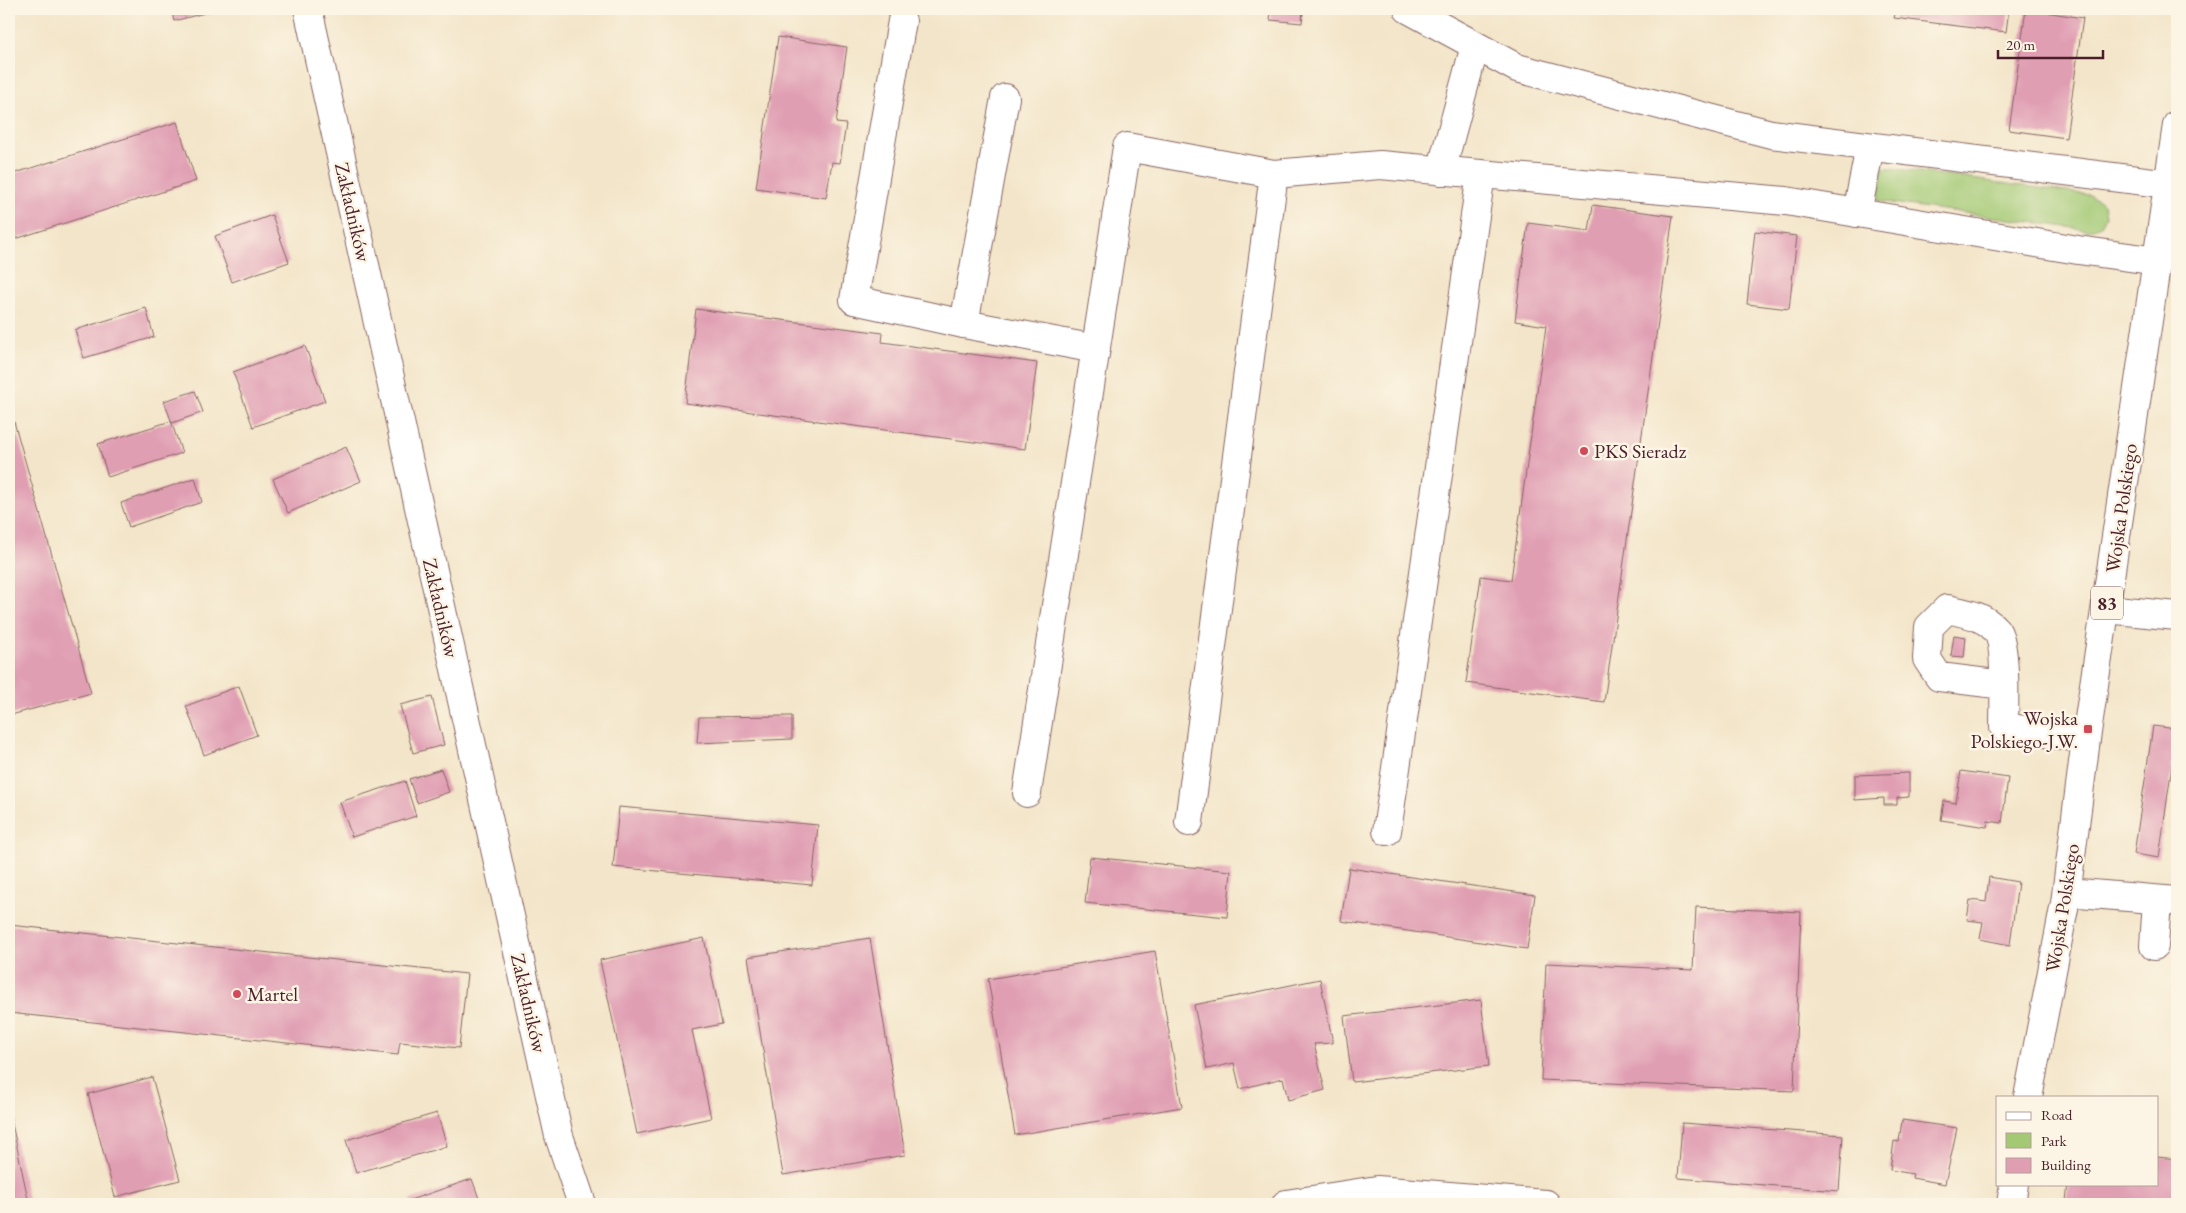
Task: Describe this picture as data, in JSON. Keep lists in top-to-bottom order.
{
  "streets": {
    "street": ["Zakładników", "Wojska Polskiego", "83"]
  },
  "places": {
    "other": ["PKS Sieradz", "Martel"],
    "transit": ["Wojska Polskiego-J.W."]
  },
  "legend": ["Road", "Park", "Building"],
  "scale_bar": "20 m"
}
